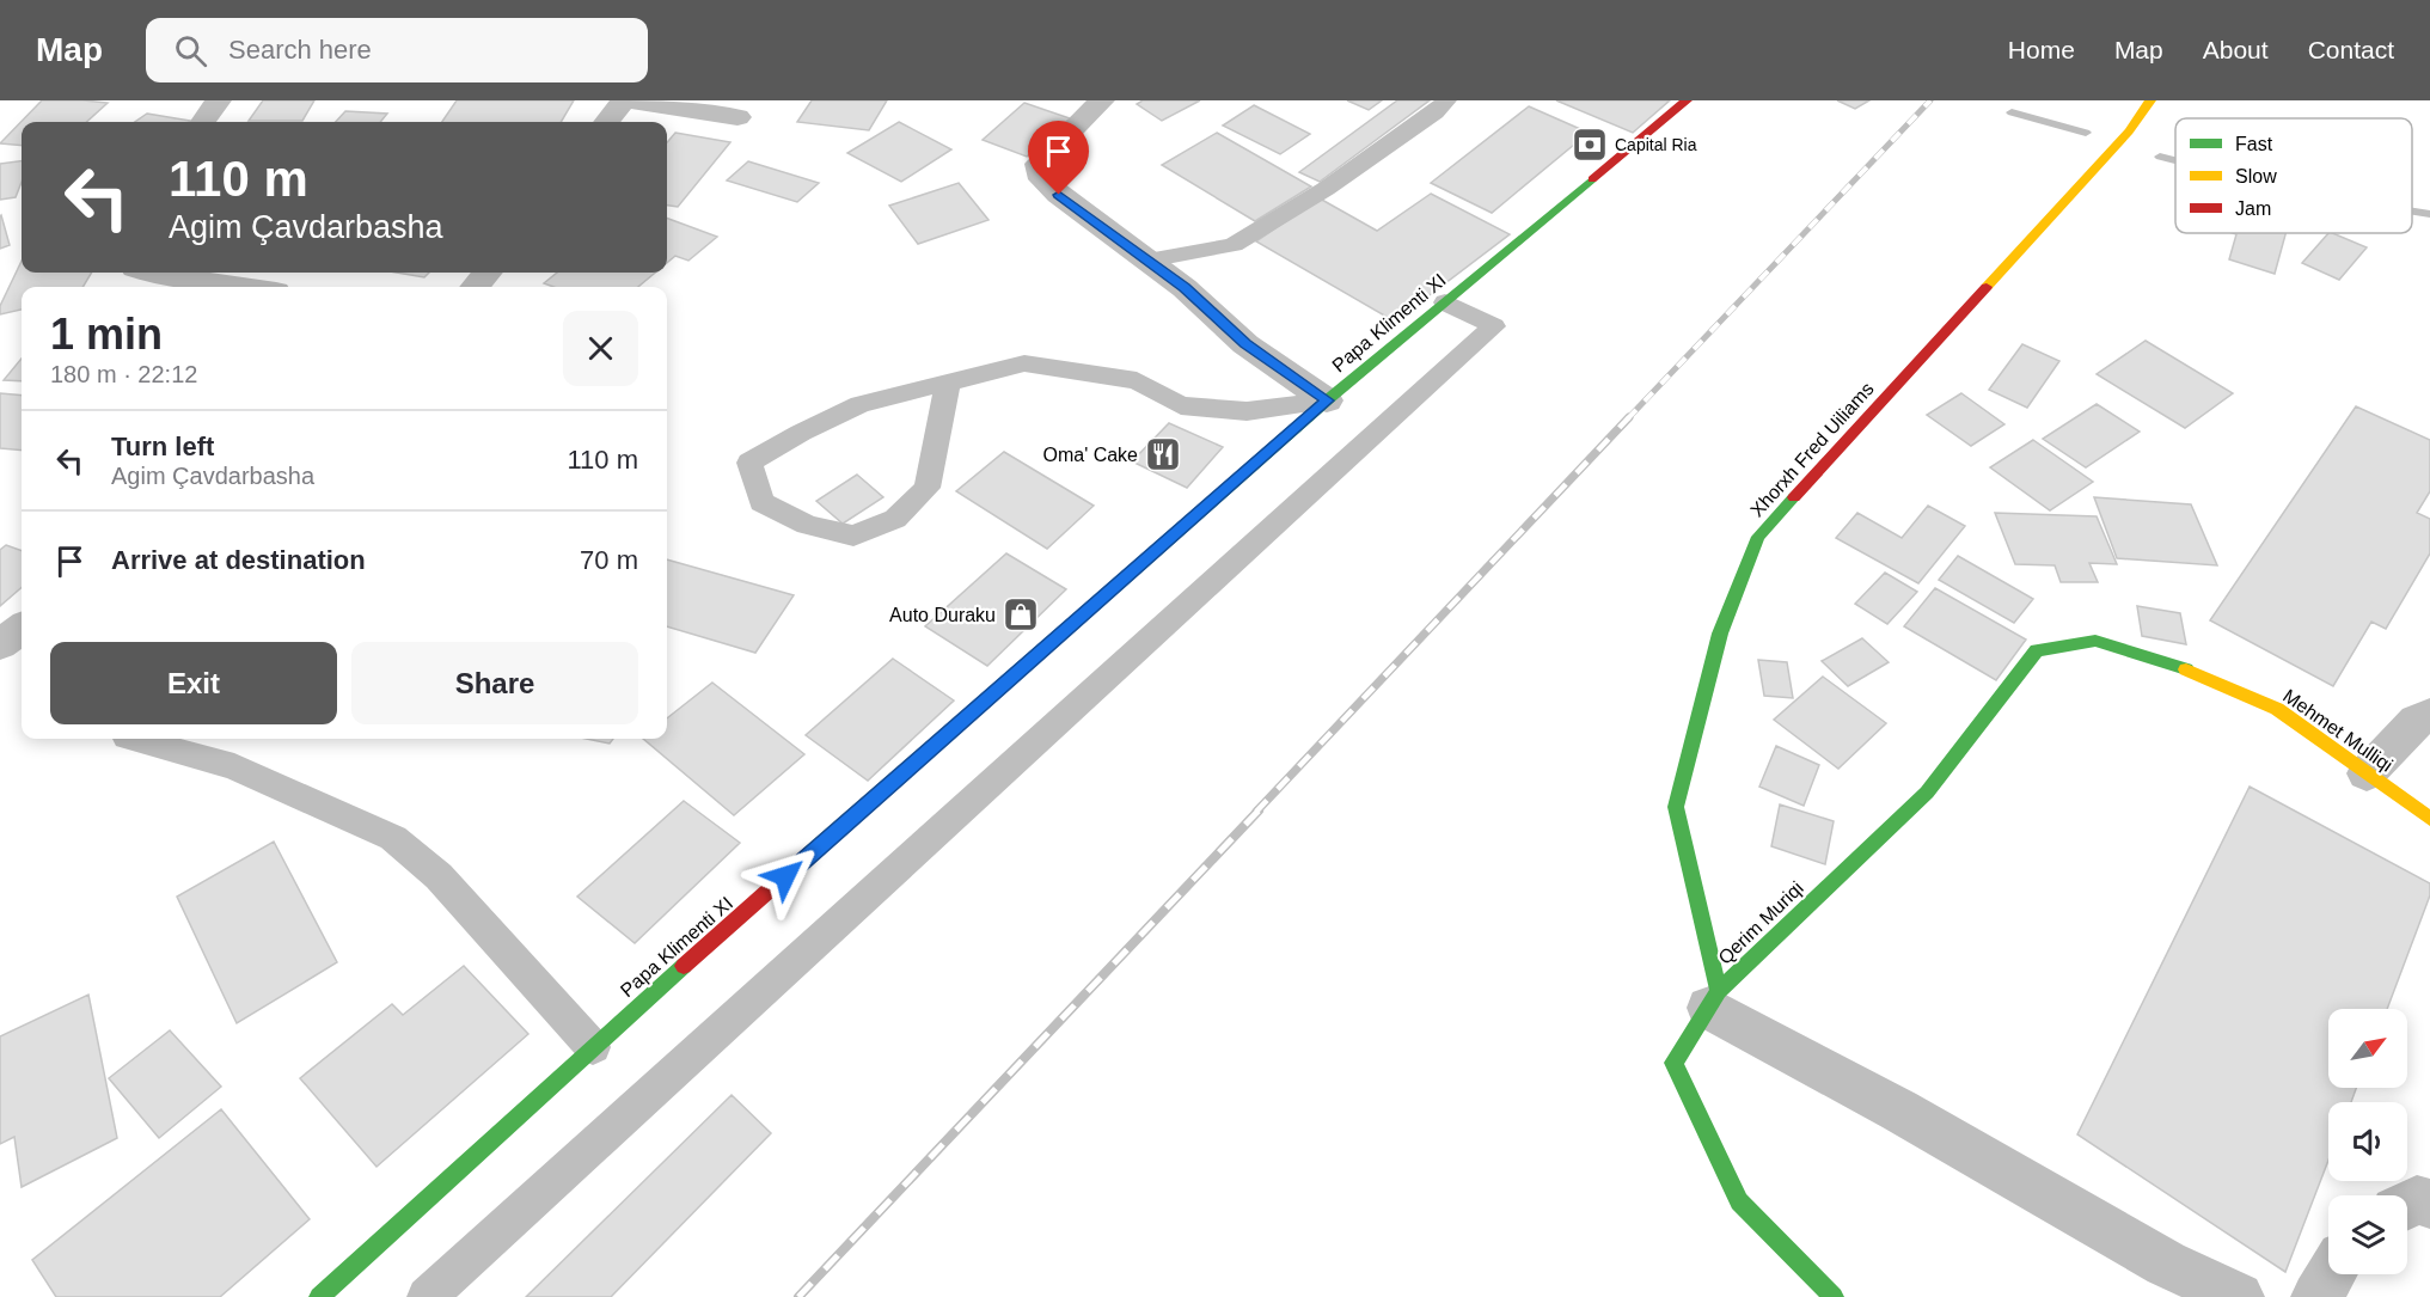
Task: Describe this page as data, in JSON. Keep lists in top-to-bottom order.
{
  "streets": {
    "street": [
      "Papa Klimenti XI",
      "Xhorxh Fred Uiliams",
      "Mehmet Mulliqi",
      "Qerim Muriqi"
    ]
  },
  "crossings": [
    ["Xhorxh Fred Uiliams", "Qerim Muriqi"],
    ["Mehmet Mulliqi", "Qerim Muriqi"]
  ],
  "places": {
    "bank": ["Capital Ria"],
    "restaurant": ["Oma' Cake"],
    "shop": ["Auto Duraku"]
  },
  "legend": ["Fast", "Slow", "Jam"],
  "north": "top right",
  "page": {
    "header": "Map",
    "search": "Search here",
    "nav": [
      "Home",
      "Map",
      "About",
      "Contact"
    ],
    "turn": ["110 m", "Agim Çavdarbasha"],
    "heading": ["1 min", "180 m · 22:12"],
    "list": [
      {
        "name": "Turn left",
        "note": "Agim Çavdarbasha",
        "value": "110 m"
      },
      {
        "name": "Arrive at destination",
        "value": "70 m"
      }
    ],
    "buttons": ["Exit", "Share"]
  }
}
